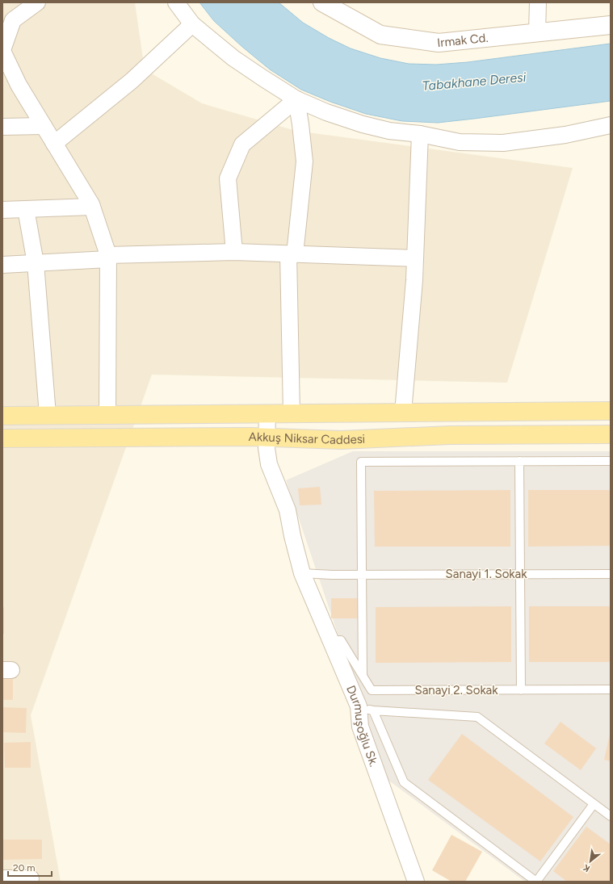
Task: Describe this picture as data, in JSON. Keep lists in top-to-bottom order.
{
  "streets": {
    "main road": ["Akkuş Niksar Caddesi"],
    "street": ["Irmak Cd.", "Durmuşoğlu Sk."],
    "lane": ["Sanayi 1. Sokak", "Sanayi 2. Sokak"]
  },
  "crossings": [
    ["Akkuş Niksar Caddesi", "Durmuşoğlu Sk."],
    ["Sanayi 1. Sokak", "Durmuşoğlu Sk."],
    ["Sanayi 2. Sokak", "Durmuşoğlu Sk."]
  ],
  "water": ["Tabakhane Deresi"],
  "scale_bar": "20 m",
  "north": "bottom left"
}
